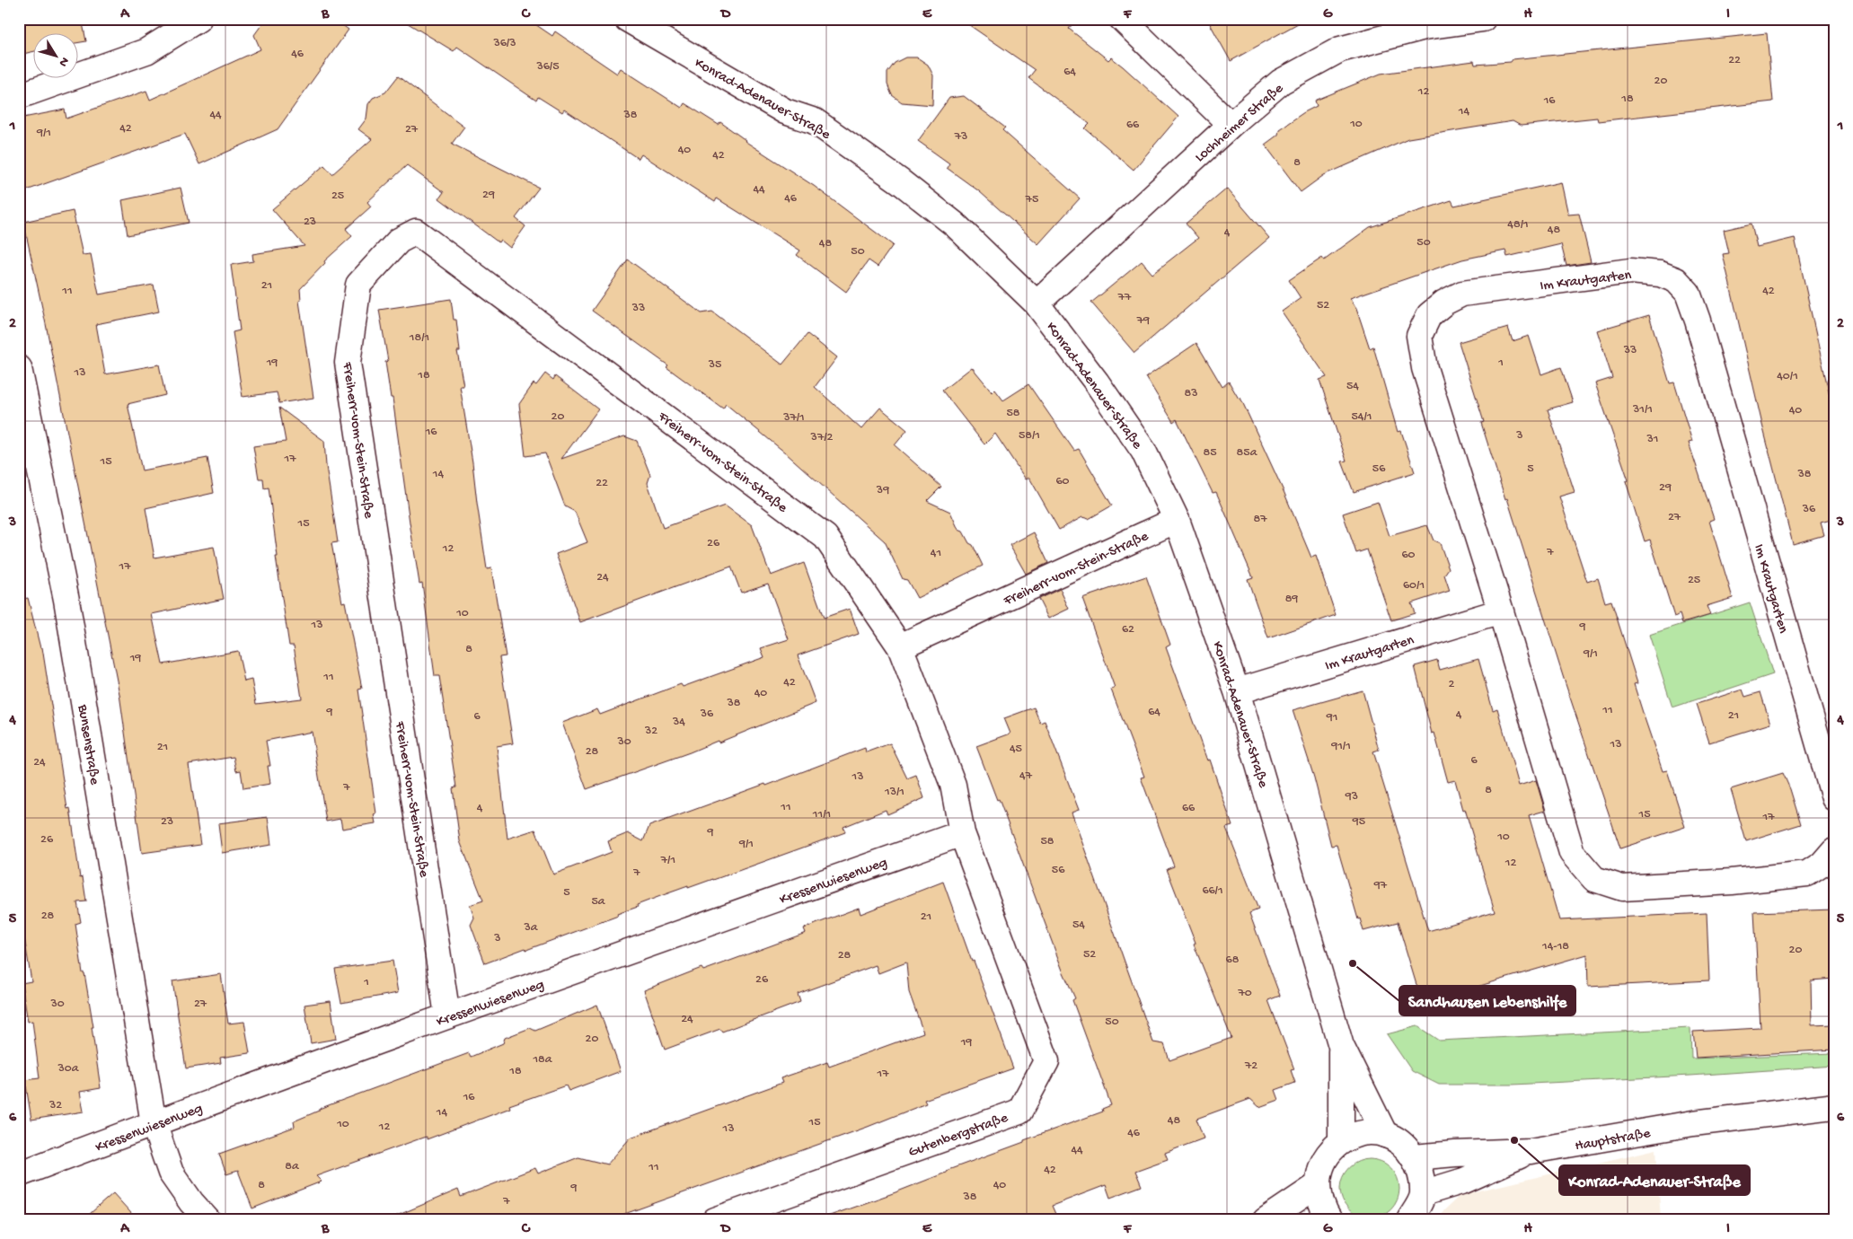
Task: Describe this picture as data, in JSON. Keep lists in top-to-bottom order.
{
  "streets": {
    "street": [
      "Konrad-Adenauer-Straße",
      "Lochheimer Straße",
      "Im Krautgarten",
      "Freiherr-vom-Stein-Straße",
      "Bunsenstraße",
      "Kressenwiesenweg",
      "Gutenbergstraße",
      "Hauptstraße"
    ]
  },
  "crossings": [
    ["Konrad-Adenauer-Straße", "Lochheimer Straße"],
    ["Konrad-Adenauer-Straße", "Im Krautgarten"],
    ["Konrad-Adenauer-Straße", "Freiherr-vom-Stein-Straße"],
    ["Freiherr-vom-Stein-Straße", "Kressenwiesenweg"],
    ["Freiherr-vom-Stein-Straße", "Gutenbergstraße"],
    ["Bunsenstraße", "Kressenwiesenweg"],
    ["Kressenwiesenweg", "Gutenbergstraße"]
  ],
  "places": ["Sandhausen Lebenshilfe", "Konrad-Adenauer-Straße"],
  "house_numbers": [
    "36/3",
    "46",
    "22",
    "36/5",
    "64",
    "20",
    "12",
    "18",
    "16",
    "14",
    "44",
    "38",
    "10",
    "66",
    "42",
    "27",
    "9/1",
    "73",
    "40",
    "42",
    "8",
    "44",
    "29",
    "25",
    "46",
    "75",
    "23",
    "48/1",
    "48",
    "4",
    "50",
    "48",
    "50",
    "21",
    "11",
    "42",
    "77",
    "52",
    "33",
    "79",
    "18/1",
    "33",
    "19",
    "1",
    "35",
    "13",
    "18",
    "40/1",
    "54",
    "83",
    "31/1",
    "40",
    "58",
    "20",
    "54/1",
    "37/1",
    "16",
    "58/1",
    "3",
    "37/2",
    "31",
    "85",
    "85a",
    "17",
    "15",
    "56",
    "5",
    "14",
    "38",
    "60",
    "22",
    "29",
    "39",
    "36",
    "27",
    "87",
    "15",
    "26",
    "12",
    "7",
    "41",
    "60",
    "17",
    "24",
    "25",
    "60/1",
    "89",
    "10",
    "13",
    "9",
    "62",
    "8",
    "9/1",
    "19",
    "11",
    "42",
    "2",
    "40",
    "38",
    "11",
    "9",
    "64",
    "36",
    "4",
    "21",
    "6",
    "91",
    "34",
    "32",
    "30",
    "13",
    "91/1",
    "21",
    "45",
    "28",
    "6",
    "24",
    "47",
    "13",
    "7",
    "8",
    "13/1",
    "93",
    "11",
    "4",
    "66",
    "11/1",
    "15",
    "17",
    "23",
    "95",
    "9",
    "10",
    "26",
    "58",
    "9/1",
    "7/1",
    "12",
    "56",
    "7",
    "97",
    "66/1",
    "5",
    "5a",
    "28",
    "21",
    "54",
    "3a",
    "3",
    "14-18",
    "20",
    "52",
    "28",
    "68",
    "26",
    "1",
    "70",
    "30",
    "27",
    "24",
    "50",
    "20",
    "19",
    "18a",
    "72",
    "30a",
    "18",
    "17",
    "16",
    "32",
    "14",
    "48",
    "15",
    "10",
    "12",
    "13",
    "46",
    "44",
    "8a",
    "11",
    "42",
    "8",
    "40",
    "9",
    "38",
    "7"
  ],
  "north": "bottom right",
  "grid": {
    "columns": [
      "A",
      "B",
      "C",
      "D",
      "E",
      "F",
      "G",
      "H",
      "I"
    ],
    "rows": [
      "1",
      "2",
      "3",
      "4",
      "5",
      "6"
    ]
  }
}
